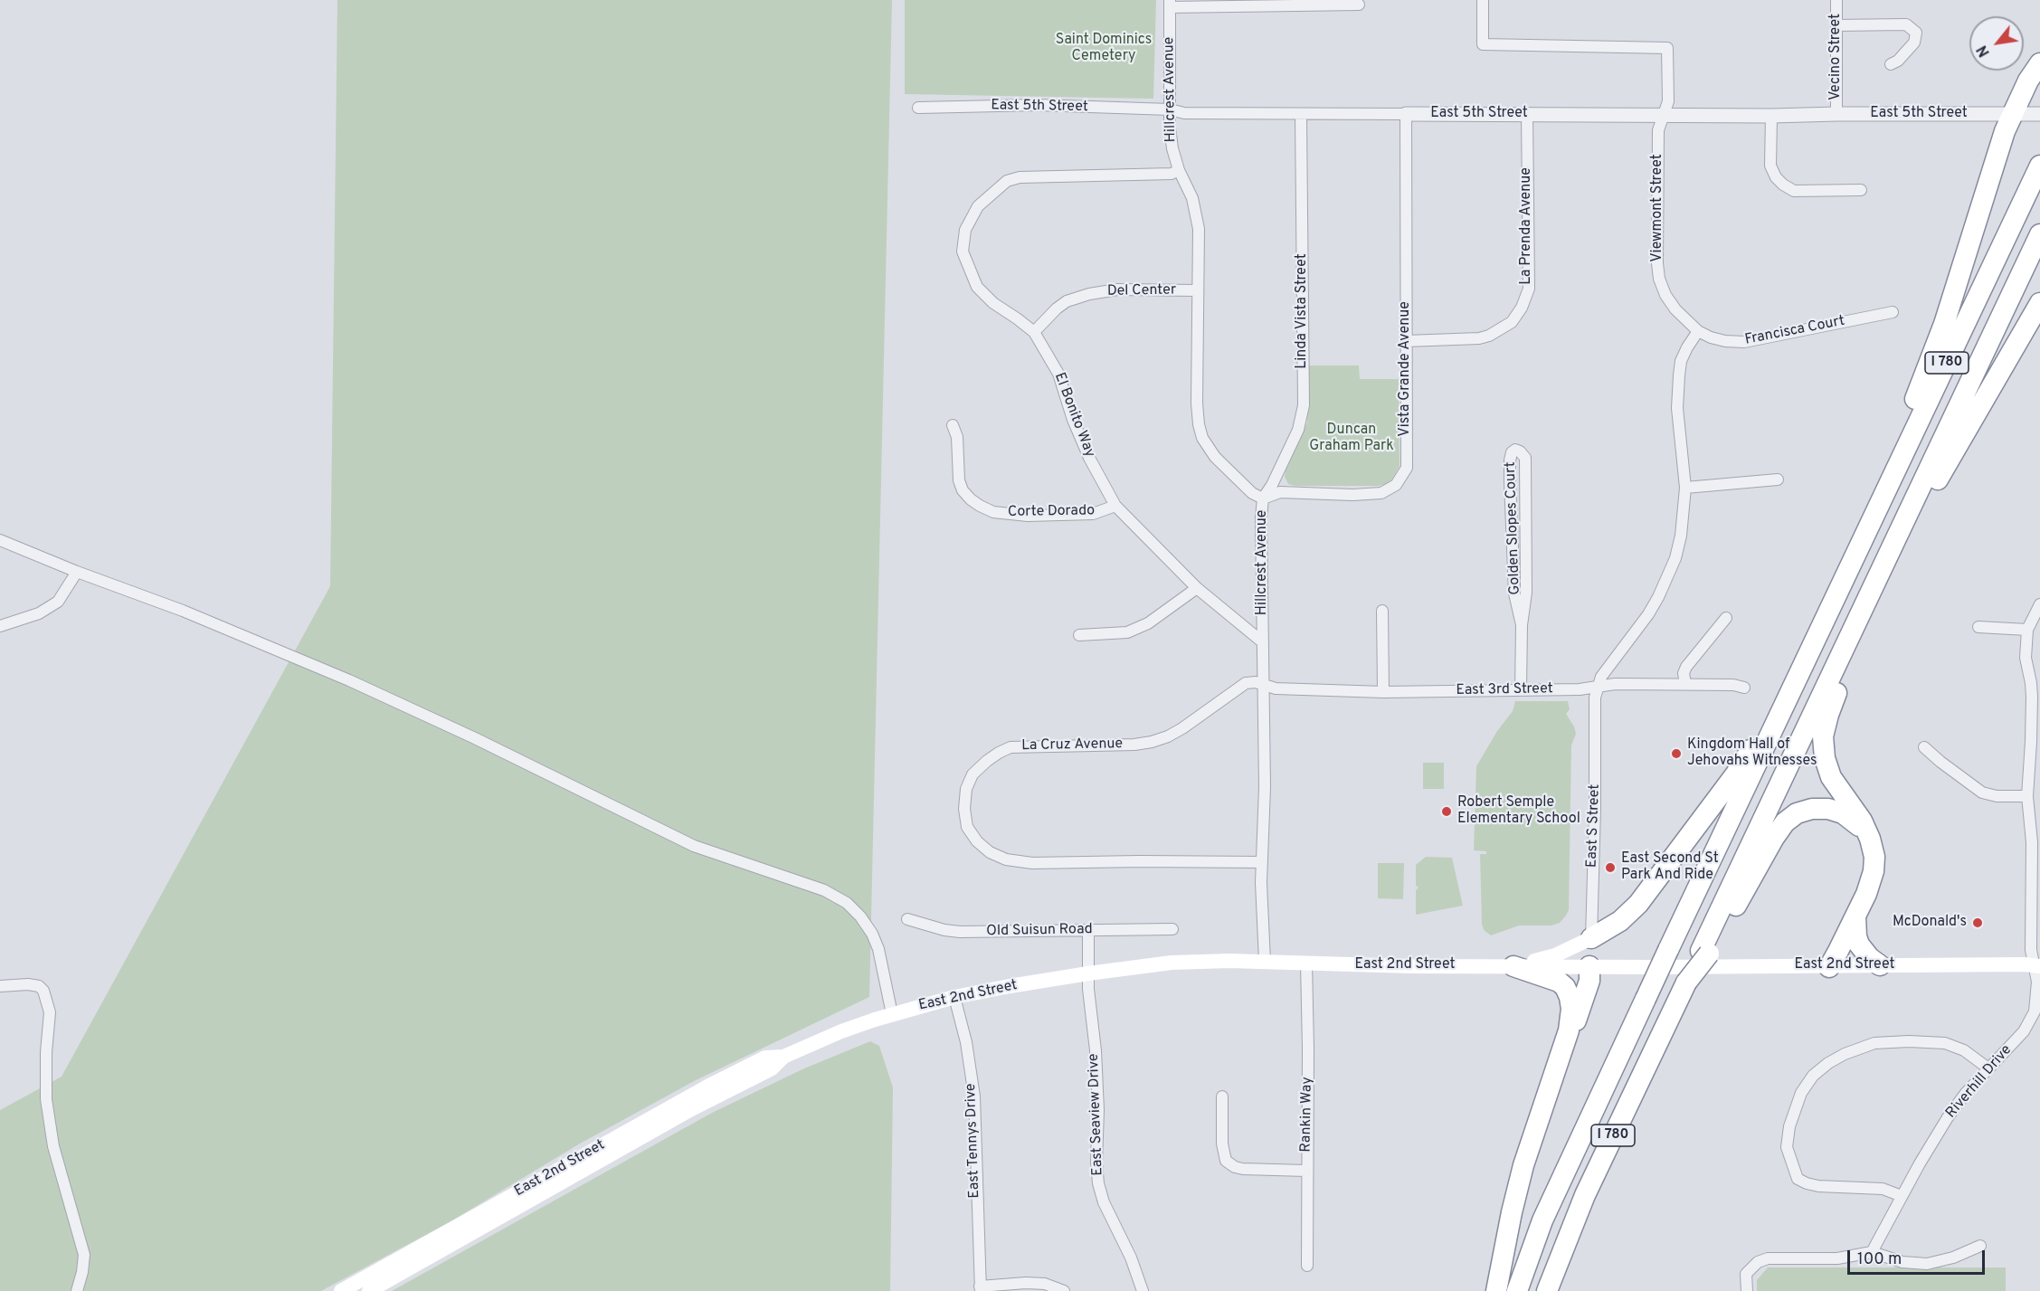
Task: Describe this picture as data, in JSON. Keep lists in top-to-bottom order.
{
  "streets": {
    "highway": ["I 780"],
    "main road": ["East S Street", "East 2nd Street"],
    "street": [
      "Vecino Street",
      "Hillcrest Avenue",
      "East 5th Street",
      "Viewmont Street",
      "La Prenda Avenue",
      "Del Center",
      "Linda Vista Street",
      "Francisca Court",
      "Vista Grande Avenue",
      "El Bonito Way",
      "Corte Dorado",
      "Golden Slopes Court",
      "East 3rd Street",
      "La Cruz Avenue",
      "Old Suisun Road",
      "Riverhill Drive",
      "East Seaview Drive",
      "Rankin Way",
      "East Tennys Drive"
    ]
  },
  "crossings": [
    ["Vecino Street", "East 5th Street"],
    ["Hillcrest Avenue", "East 5th Street"],
    ["Hillcrest Avenue", "Del Center"],
    ["Hillcrest Avenue", "Linda Vista Street"],
    ["Hillcrest Avenue", "Vista Grande Avenue"],
    ["Hillcrest Avenue", "El Bonito Way"],
    ["Hillcrest Avenue", "East 3rd Street"],
    ["Hillcrest Avenue", "La Cruz Avenue"],
    ["Hillcrest Avenue", "East 2nd Street"],
    ["East 5th Street", "Viewmont Street"],
    ["East 5th Street", "La Prenda Avenue"],
    ["East 5th Street", "Linda Vista Street"],
    ["East 5th Street", "Vista Grande Avenue"],
    ["Viewmont Street", "Francisca Court"],
    ["La Prenda Avenue", "Vista Grande Avenue"],
    ["Del Center", "El Bonito Way"],
    ["Linda Vista Street", "Vista Grande Avenue"],
    ["El Bonito Way", "Corte Dorado"],
    ["Golden Slopes Court", "East 3rd Street"],
    ["East 3rd Street", "La Cruz Avenue"],
    ["East 3rd Street", "East S Street"],
    ["East S Street", "East 2nd Street"],
    ["Old Suisun Road", "East Seaview Drive"],
    ["East 2nd Street", "Riverhill Drive"],
    ["East 2nd Street", "East Seaview Drive"],
    ["East 2nd Street", "Rankin Way"],
    ["East 2nd Street", "East Tennys Drive"]
  ],
  "parks": ["Saint Dominics Cemetery", "Duncan Graham Park"],
  "places": [
    "Kingdom Hall of Jehovahs Witnesses",
    "Robert Semple Elementary School",
    "East Second St Park And Ride",
    "McDonald's"
  ],
  "scale_bar": "100 m",
  "north": "bottom left"
}
